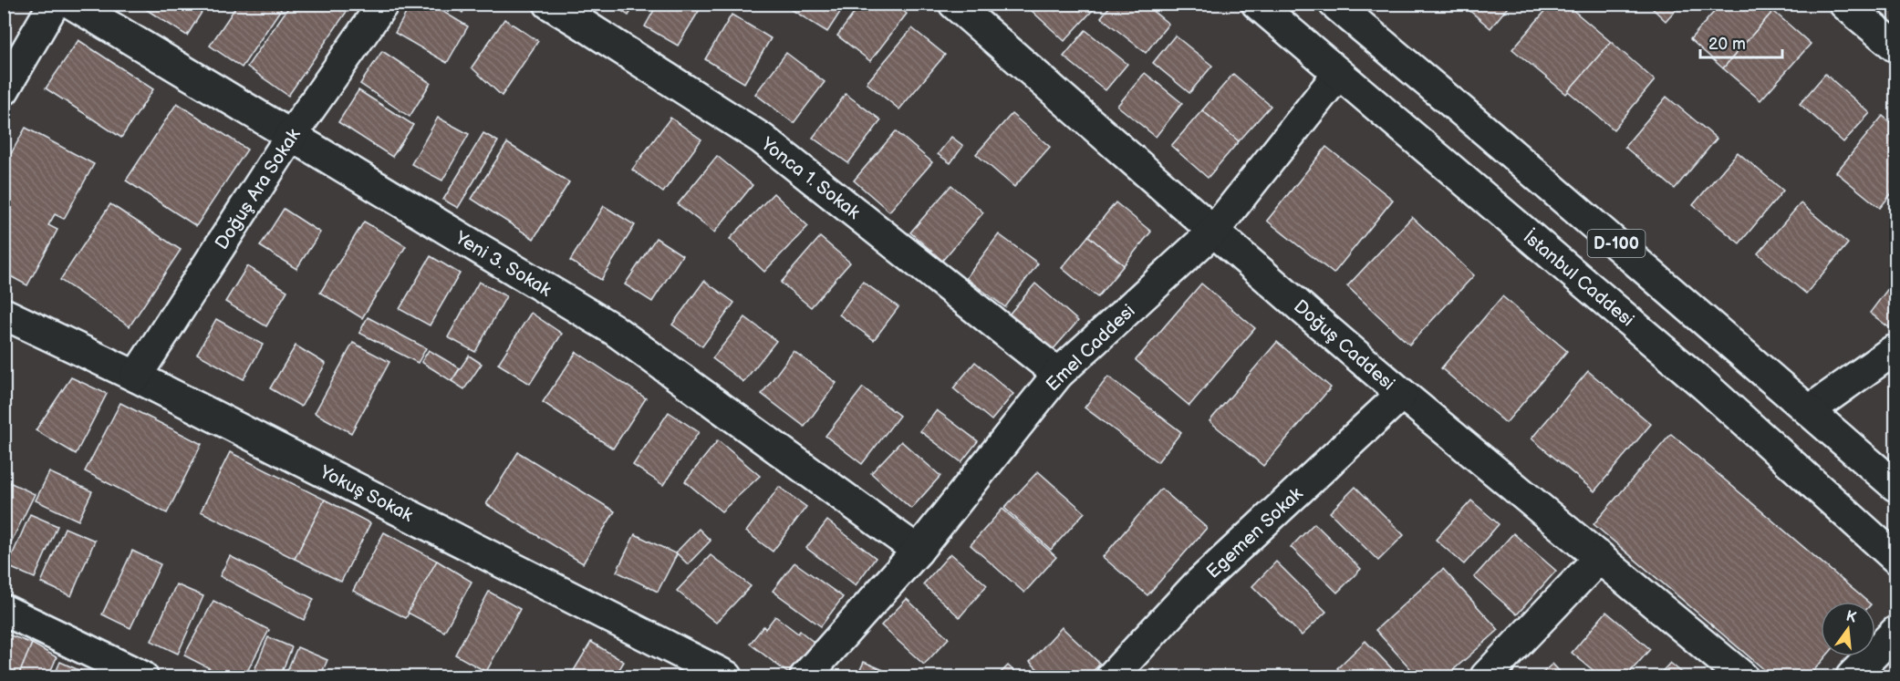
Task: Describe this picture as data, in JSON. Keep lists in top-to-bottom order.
{
  "streets": {
    "main road": [
      "Yonca 1. Sokak",
      "Doğuş Ara Sokak",
      "D-100",
      "Yeni 3. Sokak",
      "İstanbul Caddesi",
      "Doğuş Caddesi",
      "Emel Caddesi",
      "Yokuş Sokak",
      "Egemen Sokak"
    ]
  },
  "crossings": [
    ["Yonca 1. Sokak", "Emel Caddesi"],
    ["Doğuş Ara Sokak", "Yeni 3. Sokak"],
    ["Doğuş Ara Sokak", "Yokuş Sokak"],
    ["Yeni 3. Sokak", "Emel Caddesi"],
    ["İstanbul Caddesi", "Emel Caddesi"],
    ["Doğuş Caddesi", "Emel Caddesi"],
    ["Doğuş Caddesi", "Egemen Sokak"]
  ],
  "scale_bar": "20 m",
  "north": "top"
}
